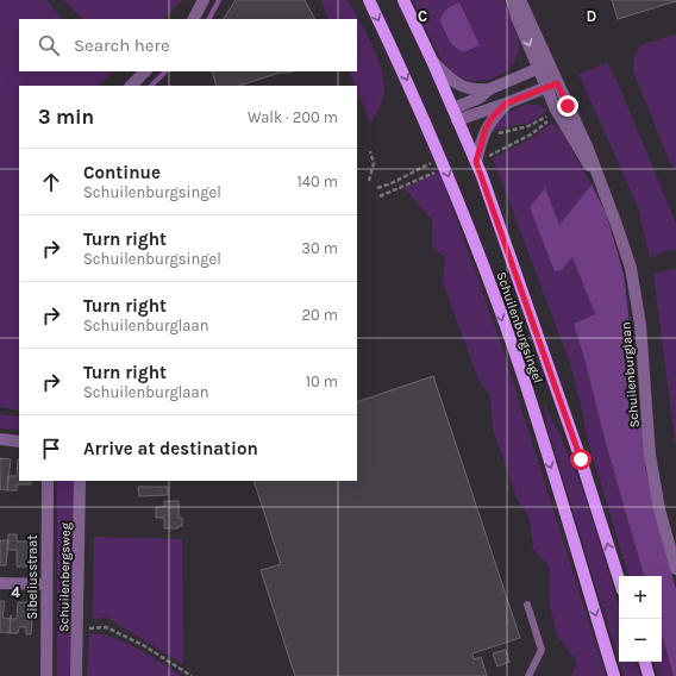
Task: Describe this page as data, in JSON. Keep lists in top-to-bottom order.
{
  "streets": {
    "main road": ["Schuilenburgsingel"],
    "street": ["Schuilenburglaan", "Sibeliusstraat", "Schuilenbergsweg"]
  },
  "page": {
    "search": "Search here",
    "heading": ["3 min", "Walk · 200 m"],
    "list": [
      ["Continue", "Schuilenburgsingel", "140 m"],
      ["Turn right", "Schuilenburgsingel", "30 m"],
      ["Turn right", "Schuilenburglaan", "20 m"],
      ["Turn right", "Schuilenburglaan", "10 m"],
      "Arrive at destination"
    ],
    "map_buttons": ["+", "−"]
  },
  "grid": {
    "columns": ["C", "D"],
    "rows": ["4"]
  }
}
